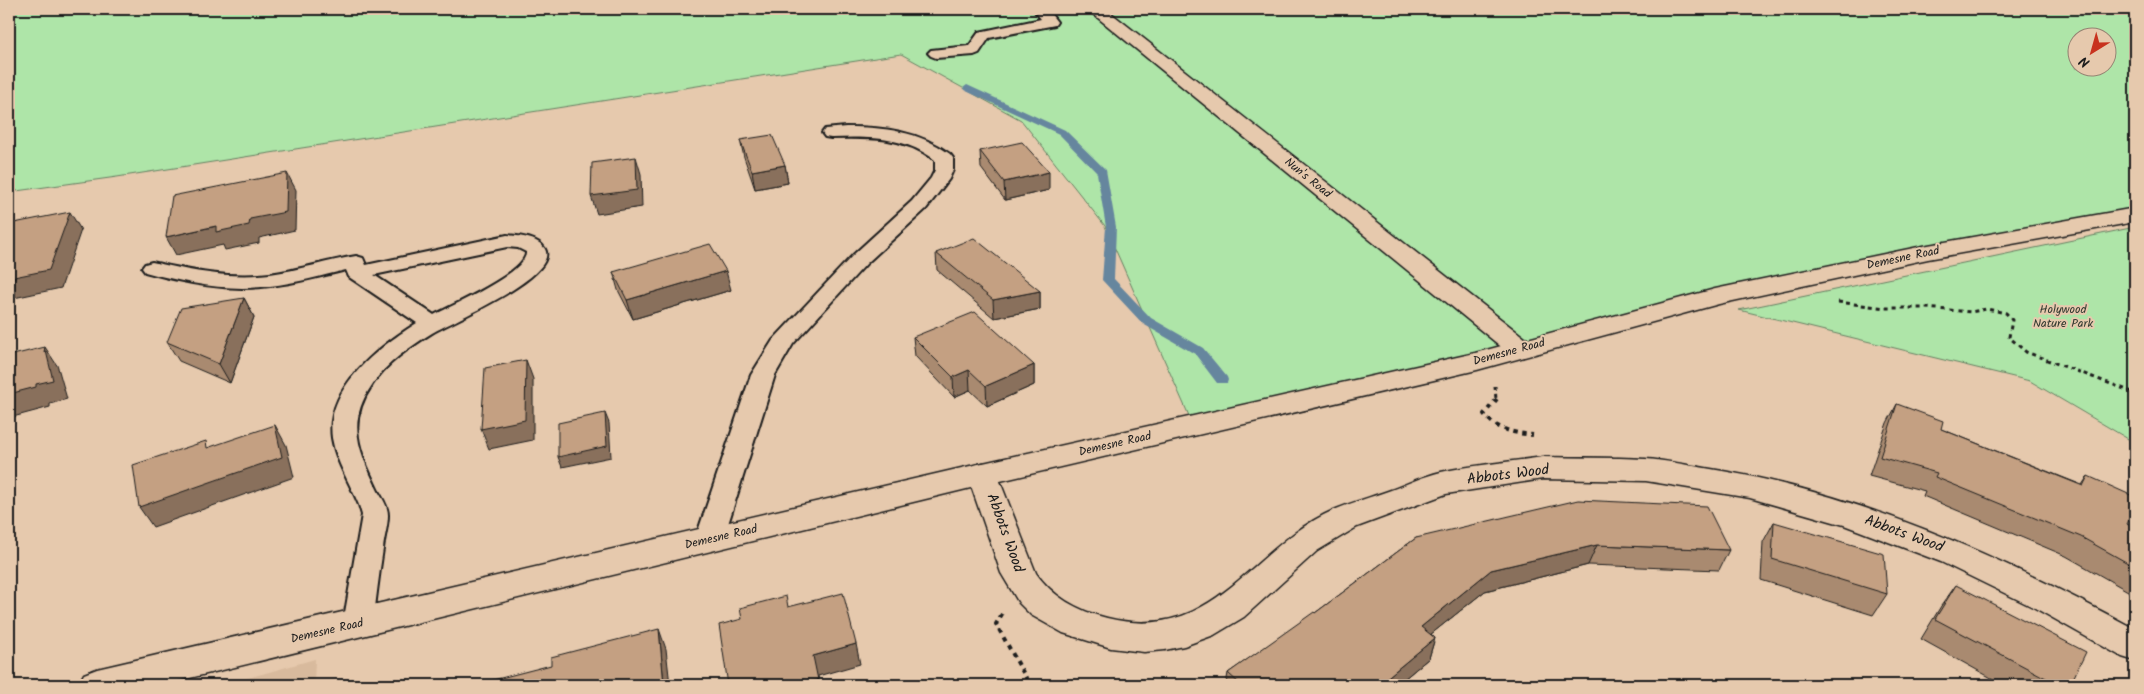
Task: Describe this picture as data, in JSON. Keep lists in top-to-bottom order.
{
  "streets": {
    "street": ["Nun's Road", "Demesne Road", "Abbots Wood"]
  },
  "crossings": [
    ["Nun's Road", "Demesne Road"],
    ["Demesne Road", "Abbots Wood"]
  ],
  "parks": ["Holywood Nature Park"],
  "north": "bottom left"
}
